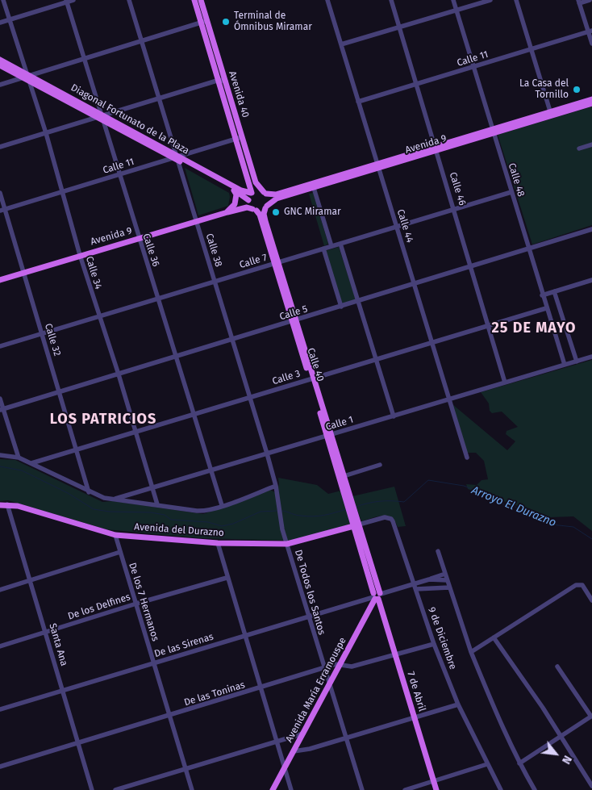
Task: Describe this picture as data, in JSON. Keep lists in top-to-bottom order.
{
  "streets": {
    "main road": [
      "Avenida 40",
      "Diagonal Fortunato de la Plaza",
      "Avenida 9",
      "Calle 40",
      "Avenida del Durazno",
      "Avenida María Erramouspe",
      "7 de Abril"
    ],
    "street": [
      "Calle 11",
      "Calle 48",
      "Calle 46",
      "Calle 44",
      "Calle 36",
      "Calle 38",
      "Calle 7",
      "Calle 34",
      "Calle 5",
      "Calle 32",
      "Calle 3",
      "Calle 1",
      "De Todos los Santos",
      "De los 7 Hermanos",
      "De los Delfines",
      "9 de Diciembre",
      "Santa Ana",
      "De las Sirenas",
      "De las Toninas"
    ]
  },
  "crossings": [
    ["Calle 11", "Avenida 40"],
    ["Calle 11", "Diagonal Fortunato de la Plaza"],
    ["Calle 11", "Calle 48"],
    ["Calle 11", "Calle 46"],
    ["Calle 11", "Calle 44"],
    ["Calle 11", "Calle 36"],
    ["Calle 11", "Calle 38"],
    ["Calle 11", "Calle 34"],
    ["Calle 11", "Calle 32"],
    ["Avenida 40", "Diagonal Fortunato de la Plaza"],
    ["Avenida 40", "Avenida 9"],
    ["Avenida 40", "Calle 40"],
    ["Diagonal Fortunato de la Plaza", "Avenida 9"],
    ["Diagonal Fortunato de la Plaza", "Calle 36"],
    ["Diagonal Fortunato de la Plaza", "Calle 38"],
    ["Diagonal Fortunato de la Plaza", "Calle 34"],
    ["Diagonal Fortunato de la Plaza", "Calle 40"],
    ["Avenida 9", "Calle 48"],
    ["Avenida 9", "Calle 46"],
    ["Avenida 9", "Calle 44"],
    ["Avenida 9", "Calle 36"],
    ["Avenida 9", "Calle 38"],
    ["Avenida 9", "Calle 34"],
    ["Avenida 9", "Calle 32"],
    ["Avenida 9", "Calle 40"],
    ["Calle 48", "Calle 7"],
    ["Calle 48", "Calle 5"],
    ["Calle 48", "Calle 3"],
    ["Calle 48", "Calle 1"],
    ["Calle 46", "Calle 7"],
    ["Calle 46", "Calle 5"],
    ["Calle 46", "Calle 3"],
    ["Calle 46", "Calle 1"],
    ["Calle 44", "Calle 7"],
    ["Calle 44", "Calle 5"],
    ["Calle 44", "Calle 3"],
    ["Calle 44", "Calle 1"],
    ["Calle 36", "Calle 7"],
    ["Calle 36", "Calle 5"],
    ["Calle 36", "Calle 3"],
    ["Calle 36", "Calle 1"],
    ["Calle 38", "Calle 7"],
    ["Calle 38", "Calle 5"],
    ["Calle 38", "Calle 3"],
    ["Calle 38", "Calle 1"],
    ["Calle 38", "De Todos los Santos"],
    ["Calle 7", "Calle 34"],
    ["Calle 7", "Calle 32"],
    ["Calle 7", "Calle 40"],
    ["Calle 34", "Calle 5"],
    ["Calle 34", "Calle 3"],
    ["Calle 34", "Calle 1"],
    ["Calle 5", "Calle 32"],
    ["Calle 5", "Calle 40"],
    ["Calle 32", "Calle 3"],
    ["Calle 32", "Calle 1"],
    ["Calle 40", "Calle 3"],
    ["Calle 40", "Calle 1"],
    ["Calle 40", "7 de Abril"],
    ["Calle 3", "Calle 1"],
    ["Avenida del Durazno", "De Todos los Santos"],
    ["Avenida del Durazno", "De los 7 Hermanos"],
    ["Avenida del Durazno", "9 de Diciembre"],
    ["Avenida del Durazno", "Santa Ana"],
    ["Avenida del Durazno", "7 de Abril"],
    ["De Todos los Santos", "De las Sirenas"],
    ["De Todos los Santos", "Avenida María Erramouspe"],
    ["De Todos los Santos", "De las Toninas"],
    ["De los 7 Hermanos", "De los Delfines"],
    ["De los 7 Hermanos", "De las Sirenas"],
    ["De los 7 Hermanos", "De las Toninas"],
    ["De los Delfines", "Santa Ana"],
    ["9 de Diciembre", "De las Sirenas"],
    ["9 de Diciembre", "7 de Abril"],
    ["9 de Diciembre", "De las Toninas"],
    ["Santa Ana", "De las Sirenas"],
    ["Santa Ana", "De las Toninas"],
    ["De las Sirenas", "Avenida María Erramouspe"],
    ["De las Sirenas", "7 de Abril"],
    ["Avenida María Erramouspe", "7 de Abril"],
    ["Avenida María Erramouspe", "De las Toninas"],
    ["7 de Abril", "De las Toninas"]
  ],
  "districts": ["25 DE MAYO", "LOS PATRICIOS"],
  "water": ["Arroyo El Durazno"],
  "places": ["Terminal de Ómnibus Miramar", "La Casa del Tornillo", "GNC Miramar"],
  "north": "bottom right"
}
